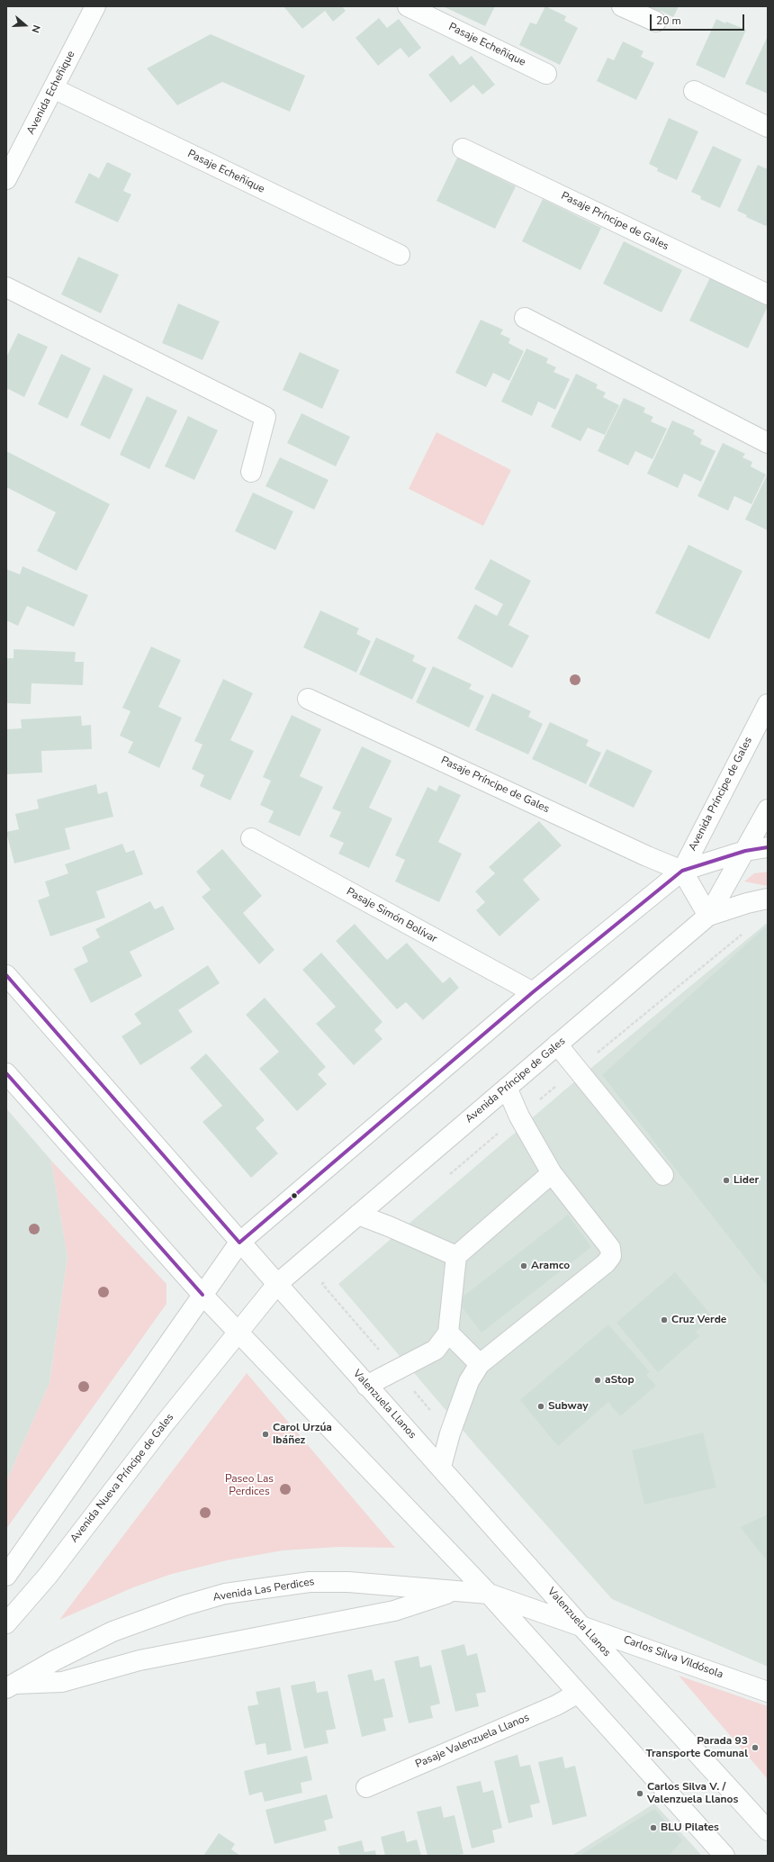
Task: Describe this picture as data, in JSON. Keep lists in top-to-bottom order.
{
  "streets": {
    "street": [
      "Pasaje Echeñique",
      "Avenida Echeñique",
      "Pasaje Príncipe de Gales",
      "Avenida Príncipe de Gales",
      "Pasaje Simón Bolívar",
      "Valenzuela Llanos",
      "Avenida Nueva Príncipe de Gales",
      "Avenida Las Perdices",
      "Carlos Silva Vildósola",
      "Pasaje Valenzuela Llanos"
    ]
  },
  "crossings": [
    ["Pasaje Echeñique", "Avenida Echeñique"],
    ["Pasaje Príncipe de Gales", "Avenida Príncipe de Gales"],
    ["Avenida Príncipe de Gales", "Pasaje Simón Bolívar"],
    ["Avenida Príncipe de Gales", "Valenzuela Llanos"],
    ["Avenida Príncipe de Gales", "Avenida Nueva Príncipe de Gales"],
    ["Valenzuela Llanos", "Avenida Las Perdices"],
    ["Valenzuela Llanos", "Carlos Silva Vildósola"],
    ["Avenida Las Perdices", "Carlos Silva Vildósola"]
  ],
  "parks": ["Paseo Las Perdices"],
  "places": [
    "Lider",
    "Aramco",
    "Cruz Verde",
    "aStop",
    "Subway",
    "Carol Urzúa Ibáñez",
    "Parada 93 Transporte Comunal",
    "Carlos Silva V. / Valenzuela Llanos",
    "BLU Pilates"
  ],
  "scale_bar": "20 m",
  "north": "right"
}
